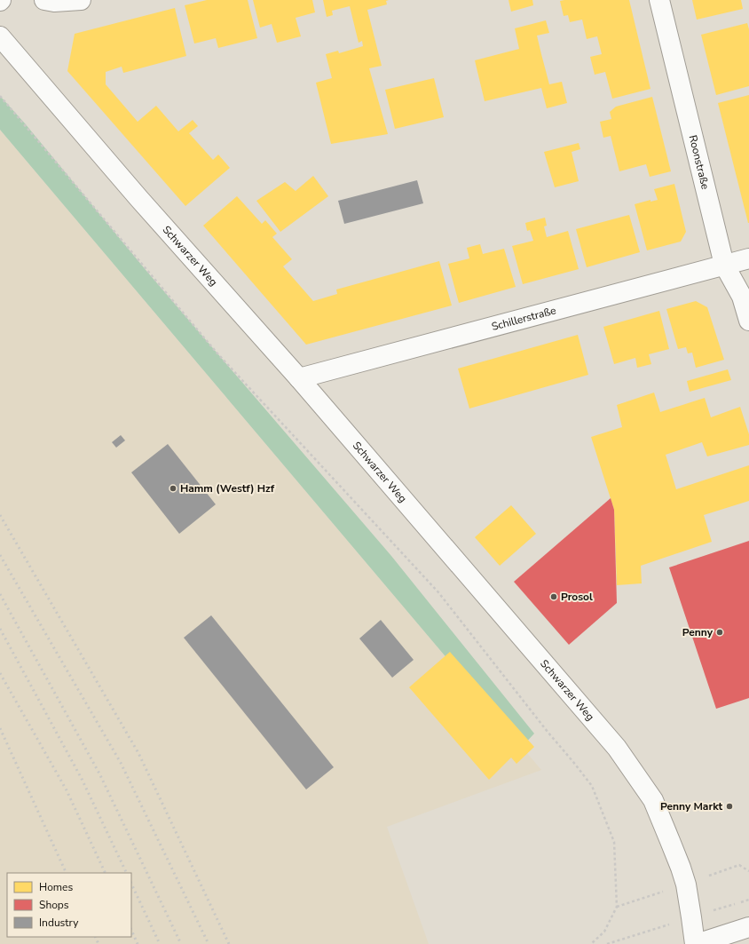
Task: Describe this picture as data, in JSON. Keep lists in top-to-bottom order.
{
  "streets": {
    "street": ["Roonstraße", "Schwarzer Weg", "Schillerstraße"]
  },
  "crossings": [
    ["Roonstraße", "Schillerstraße"],
    ["Schwarzer Weg", "Schillerstraße"]
  ],
  "places": [
    "Hamm (Westf) Hzf",
    "Prosol",
    "Penny",
    "Penny Markt"
  ],
  "legend": ["Homes", "Shops", "Industry"]
}
